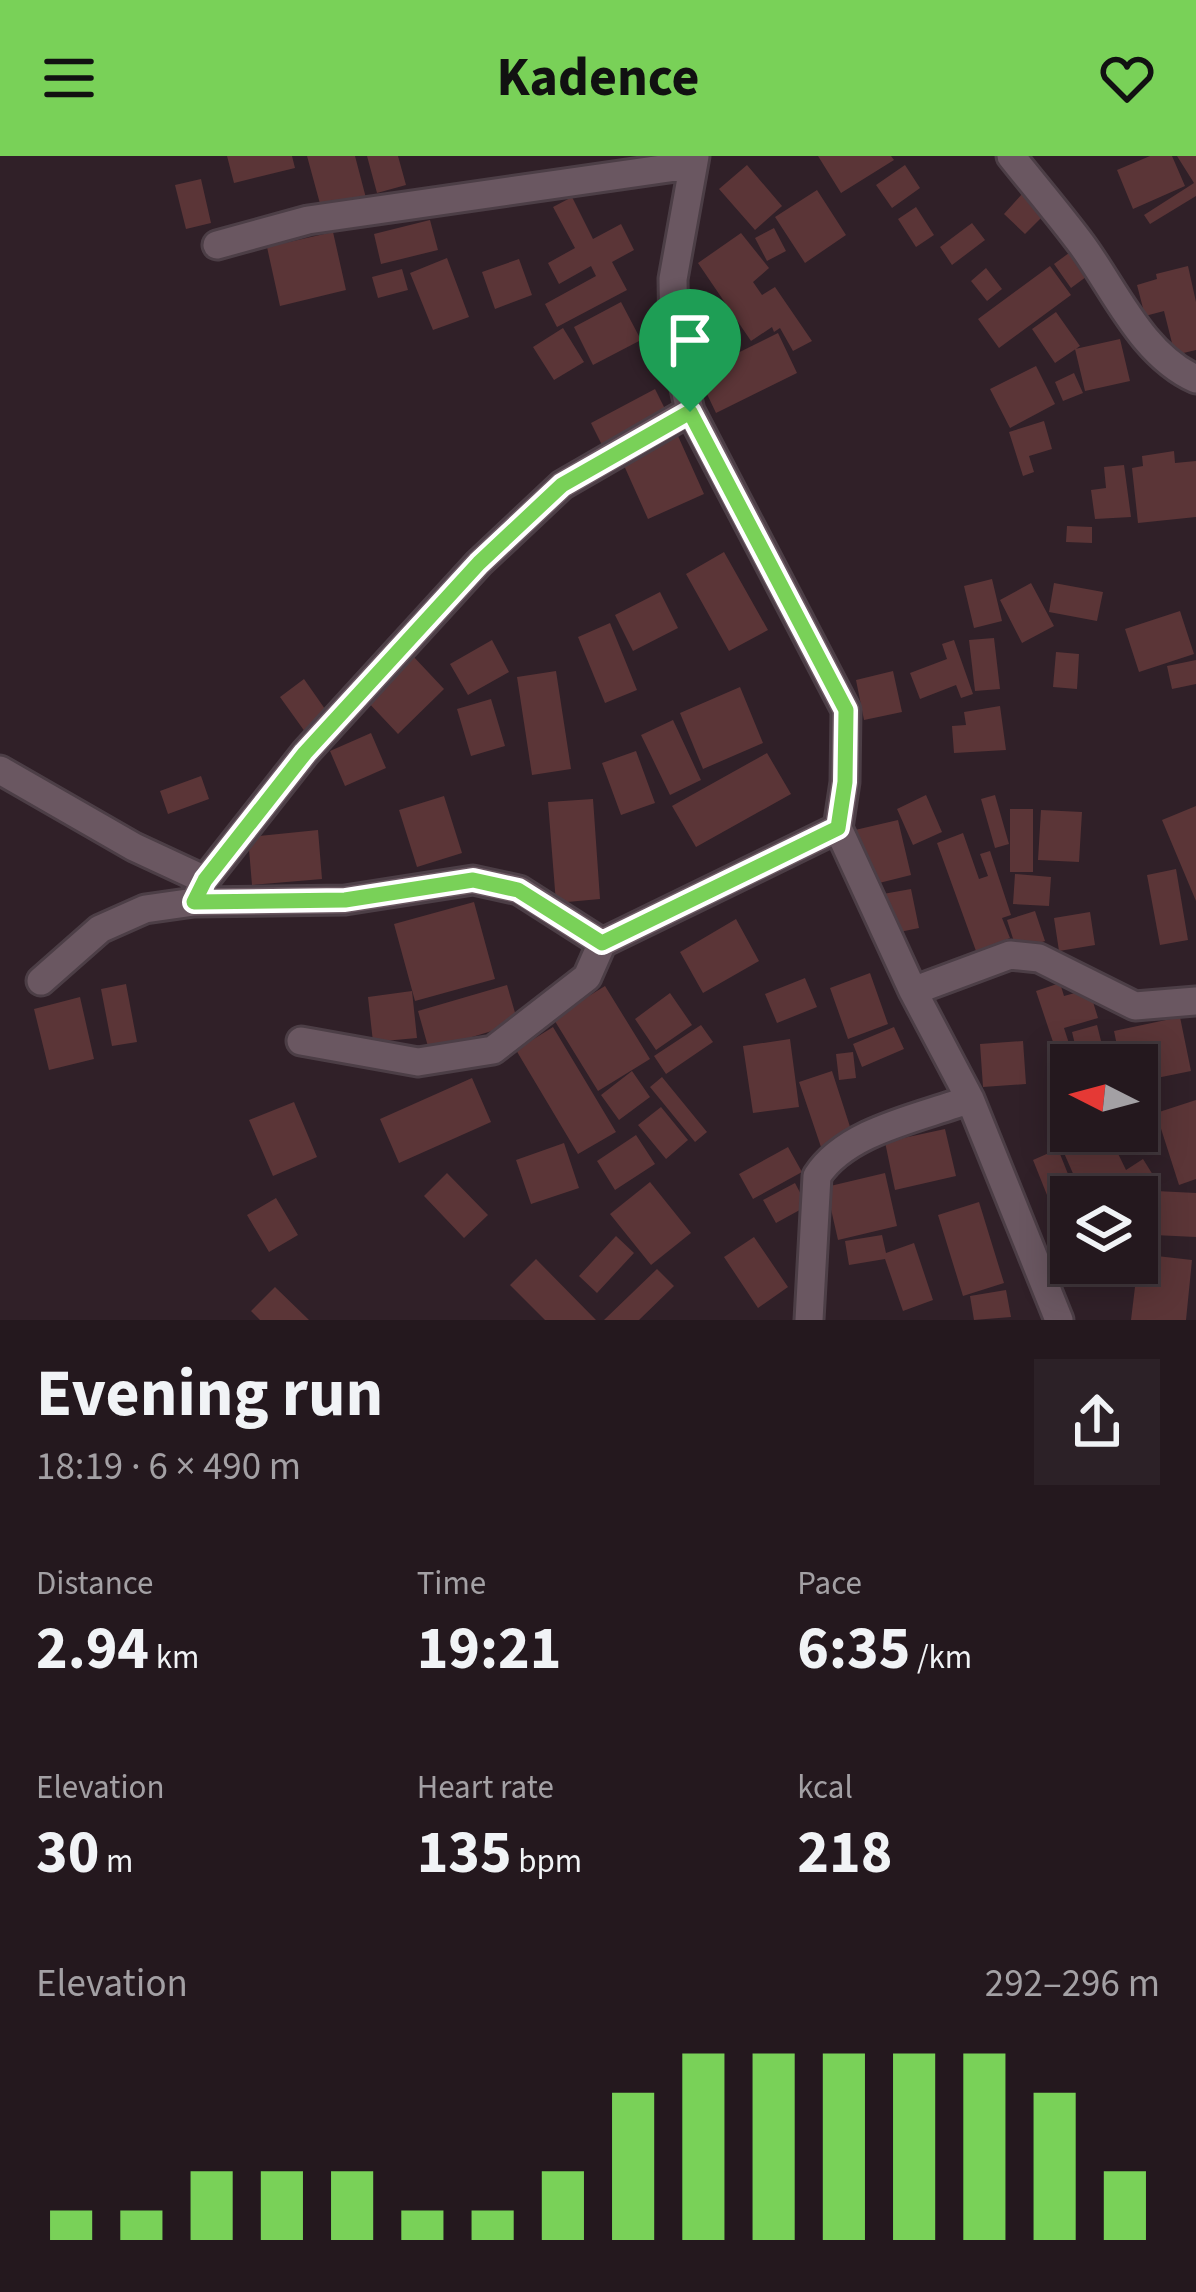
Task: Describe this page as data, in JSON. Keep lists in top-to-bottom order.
{
  "north": "left",
  "page": {
    "header": "Kadence",
    "heading": ["Evening run", "18:19 · 6 × 490 m"],
    "stats": [
      ["Distance", "2.94 km"],
      ["Time", "19:21"],
      ["Pace", "6:35 /km"],
      ["Elevation", "30 m"],
      ["Heart rate", "135 bpm"],
      ["kcal", "218"]
    ],
    "chart": ["Elevation", "292–296 m"]
  }
}
